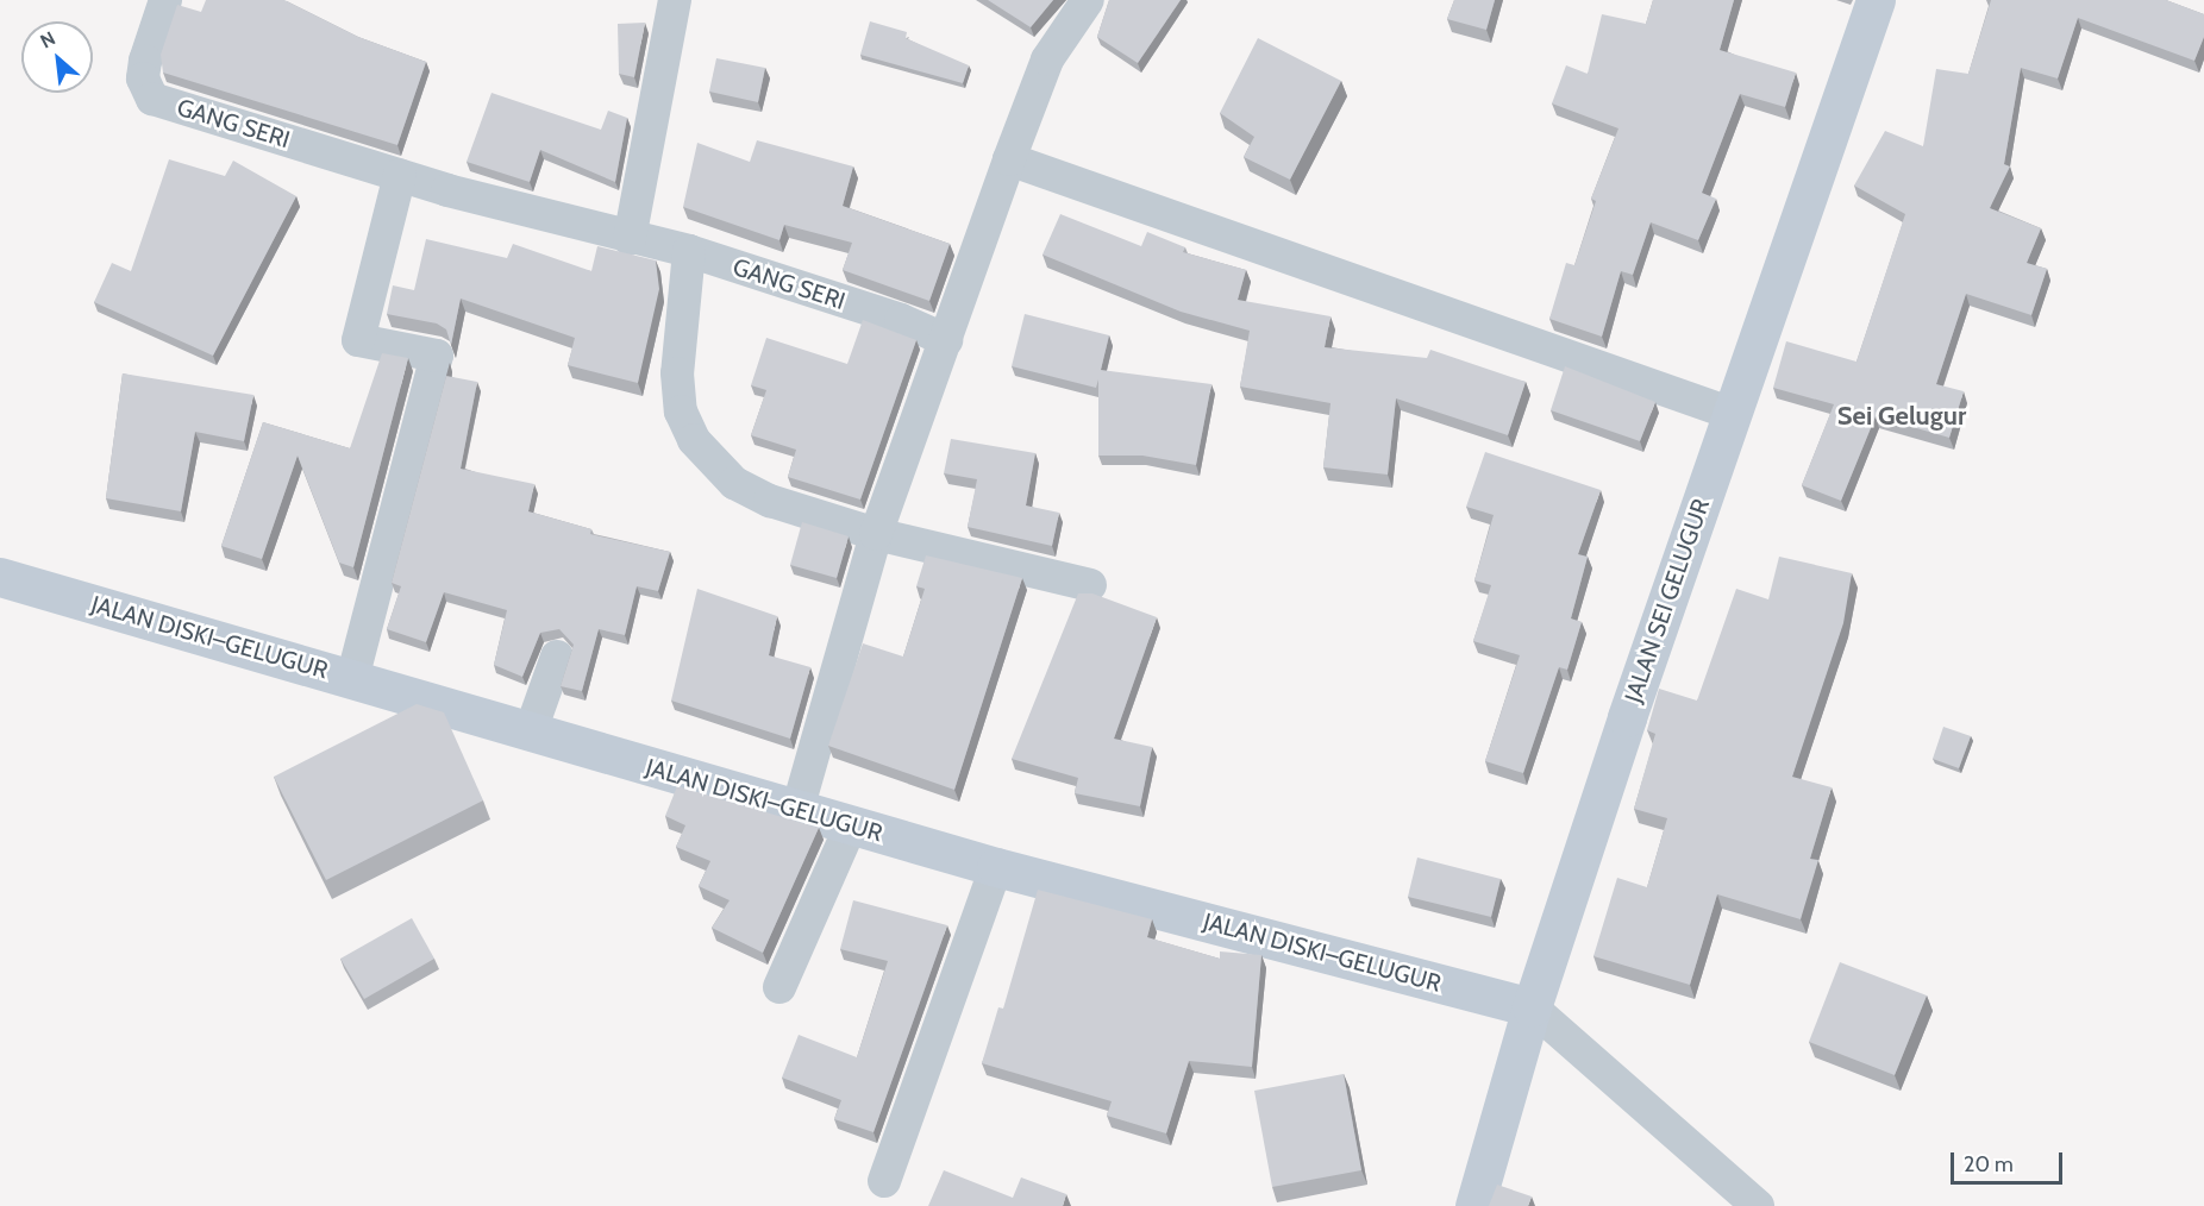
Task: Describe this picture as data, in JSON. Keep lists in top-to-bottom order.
{
  "streets": {
    "main road": ["JALAN SEI GELUGUR", "JALAN DISKI–GELUGUR"],
    "street": ["GANG SERI"]
  },
  "crossings": [
    ["JALAN SEI GELUGUR", "JALAN DISKI–GELUGUR"]
  ],
  "districts": ["Sei Gelugur"],
  "scale_bar": "20 m",
  "north": "top left"
}
